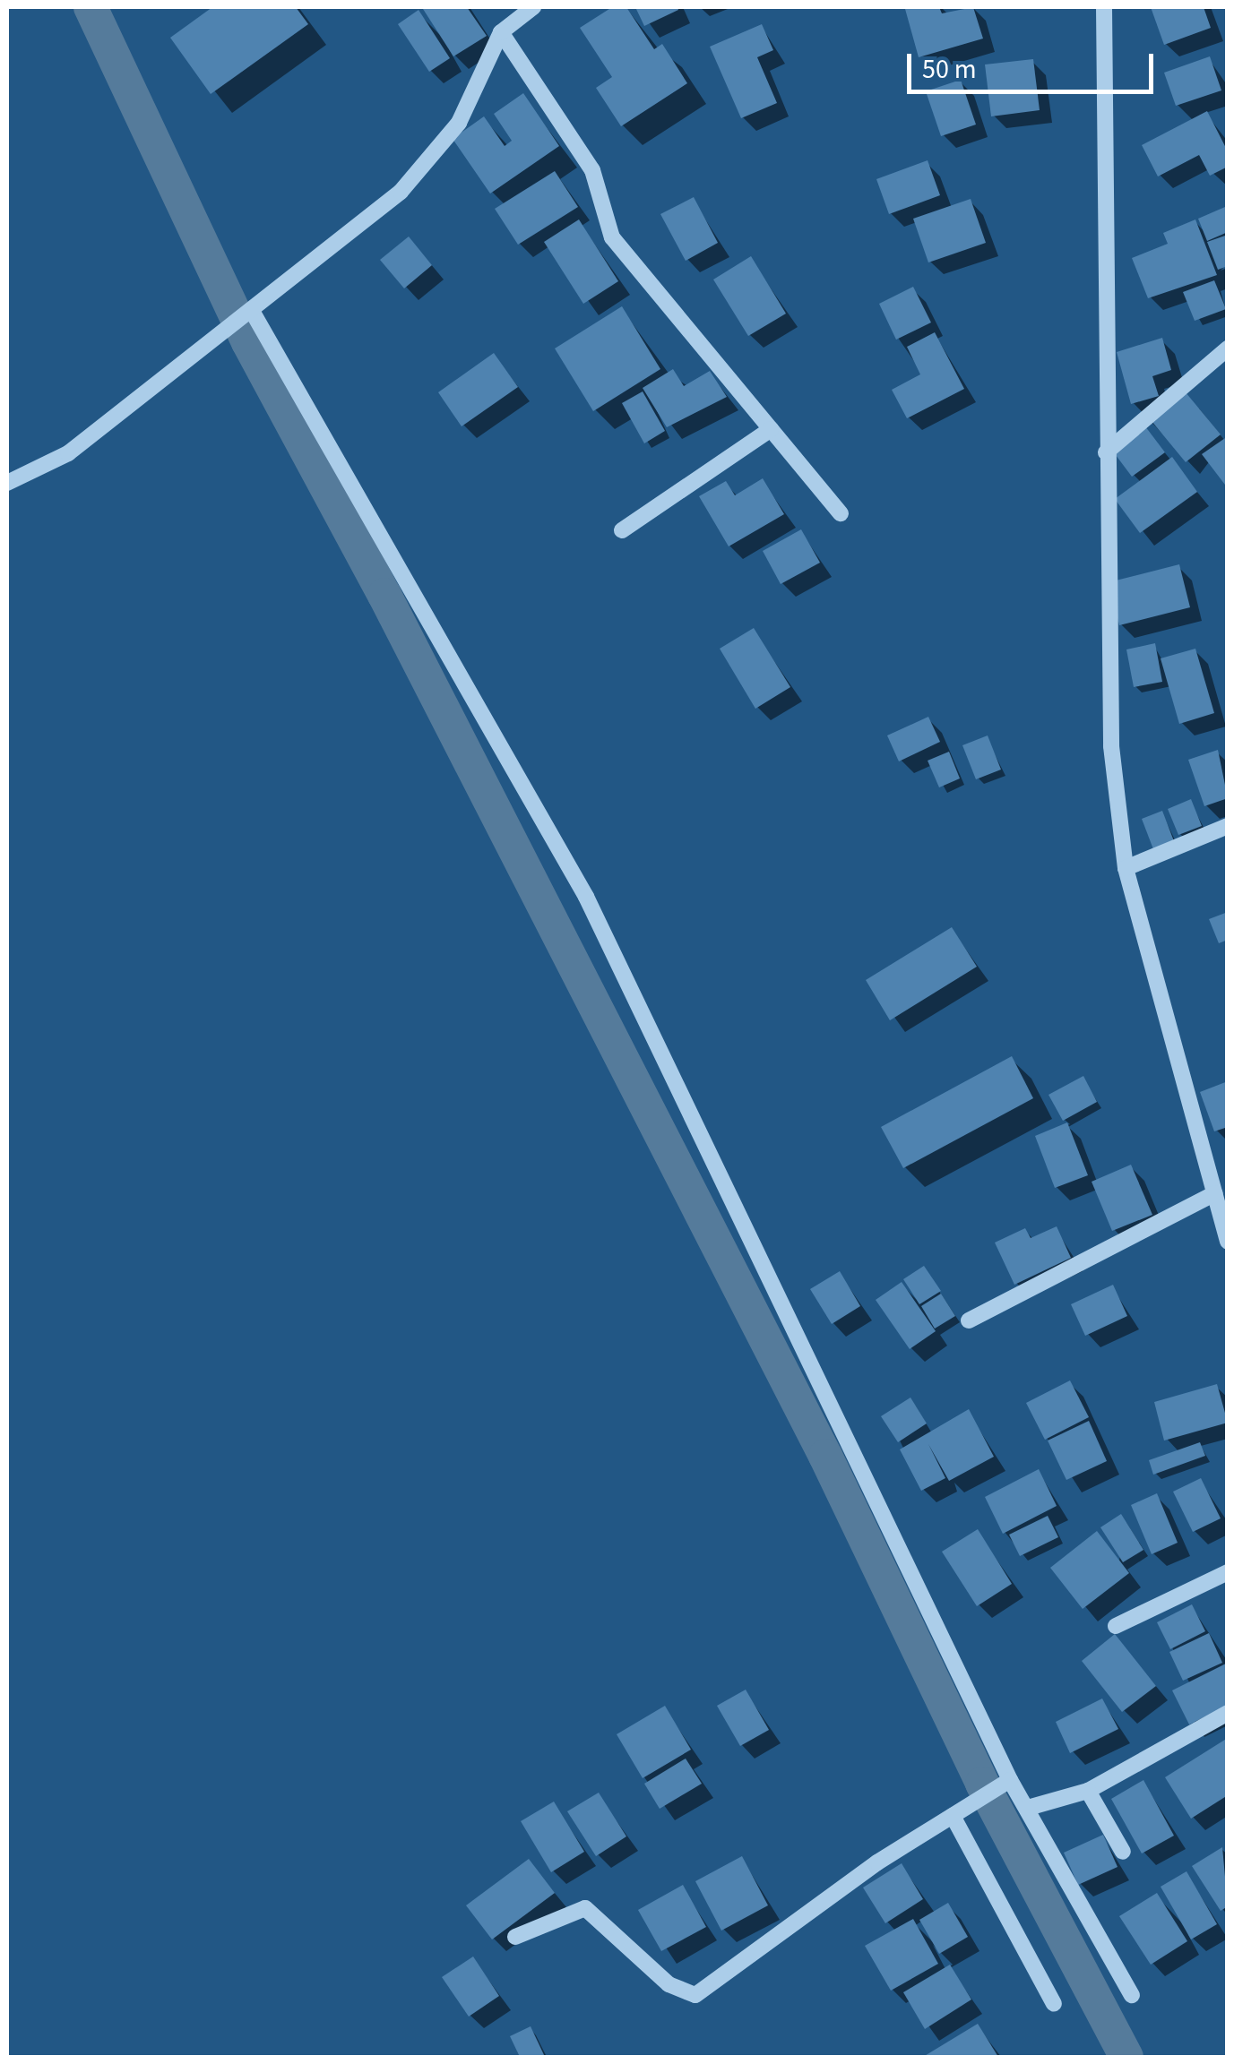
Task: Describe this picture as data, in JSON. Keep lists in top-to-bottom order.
{
  "scale_bar": "50 m"
}
